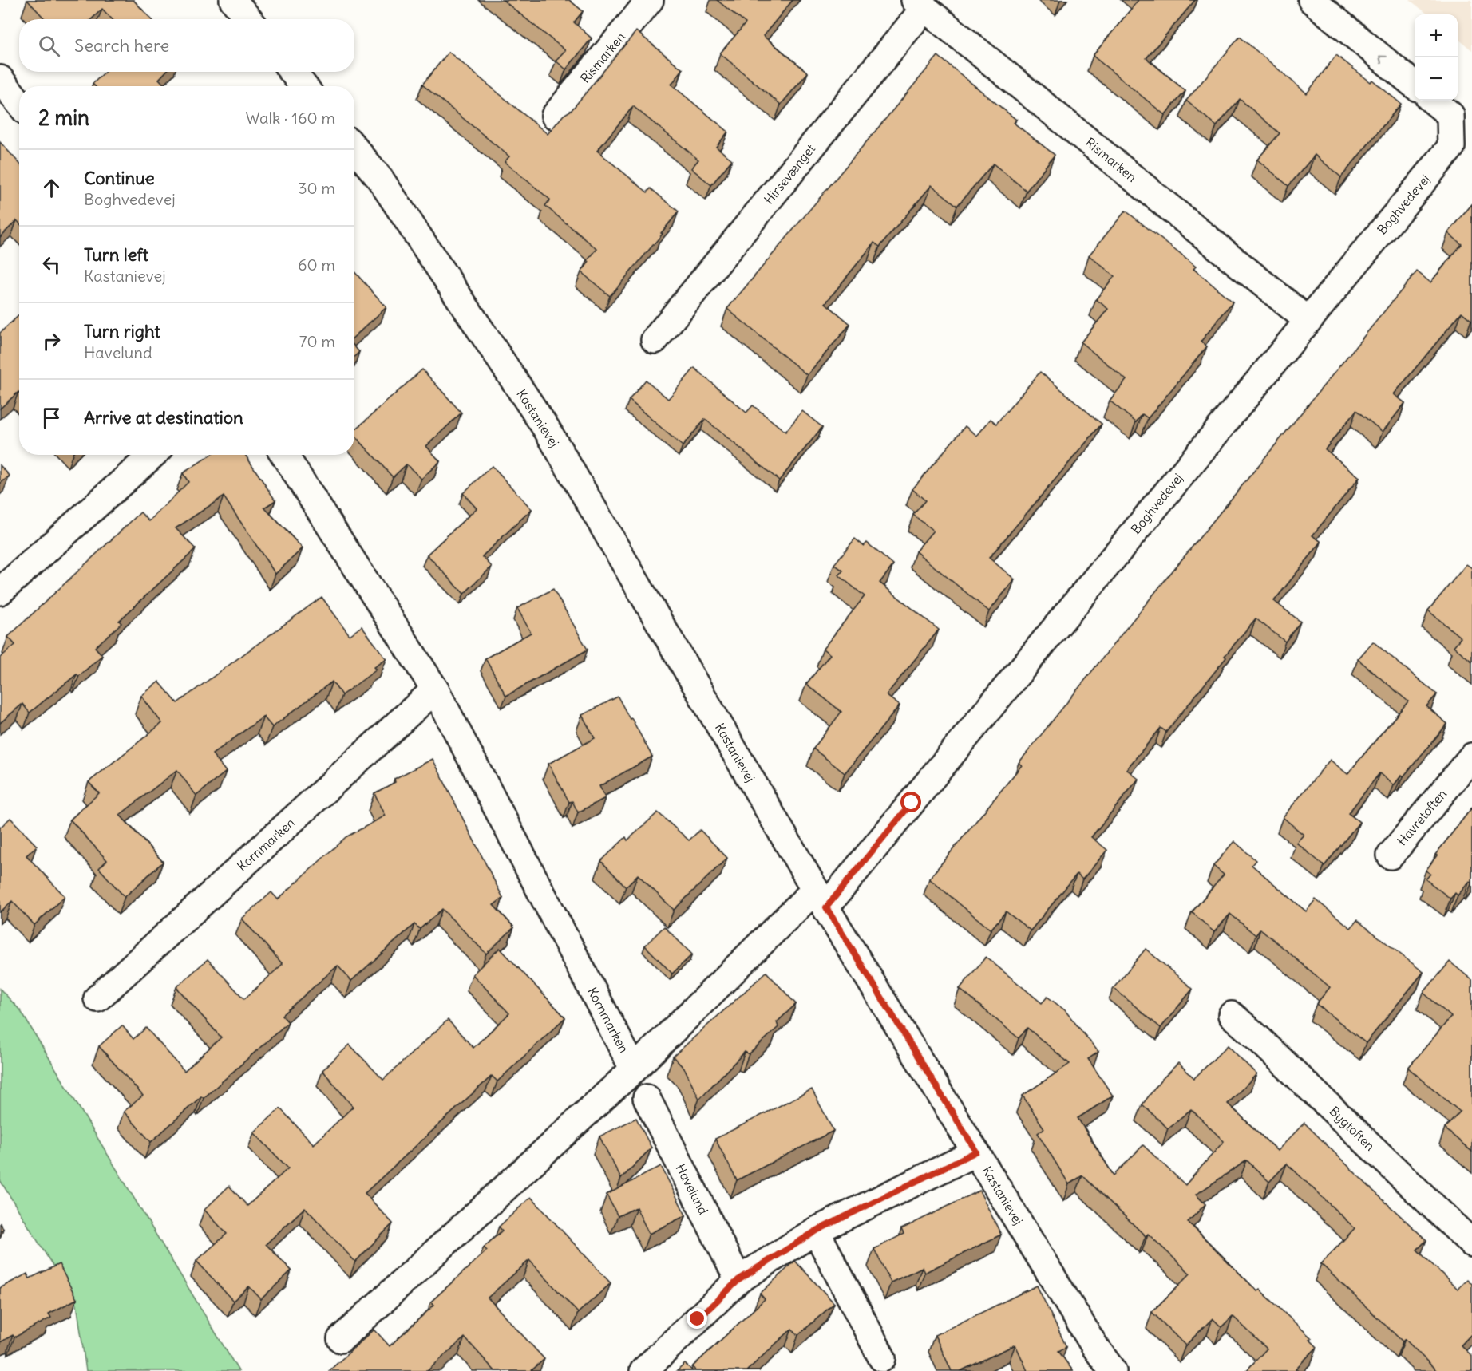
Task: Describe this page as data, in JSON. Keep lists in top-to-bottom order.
{
  "streets": {
    "street": [
      "Rismarken",
      "Hirsevænget",
      "Boghvedevej",
      "Kastanievej",
      "Havretoften",
      "Kornmarken",
      "Bygtoften",
      "Havelund"
    ]
  },
  "crossings": [
    ["Rismarken", "Hirsevænget"],
    ["Rismarken", "Boghvedevej"],
    ["Boghvedevej", "Kastanievej"],
    ["Boghvedevej", "Kornmarken"],
    ["Kastanievej", "Kornmarken"]
  ],
  "page": {
    "map_buttons": ["+", "−"],
    "search": "Search here",
    "heading": ["2 min", "Walk · 160 m"],
    "list": [
      ["Continue", "Boghvedevej", "30 m"],
      ["Turn left", "Kastanievej", "60 m"],
      ["Turn right", "Havelund", "70 m"],
      "Arrive at destination"
    ]
  }
}
